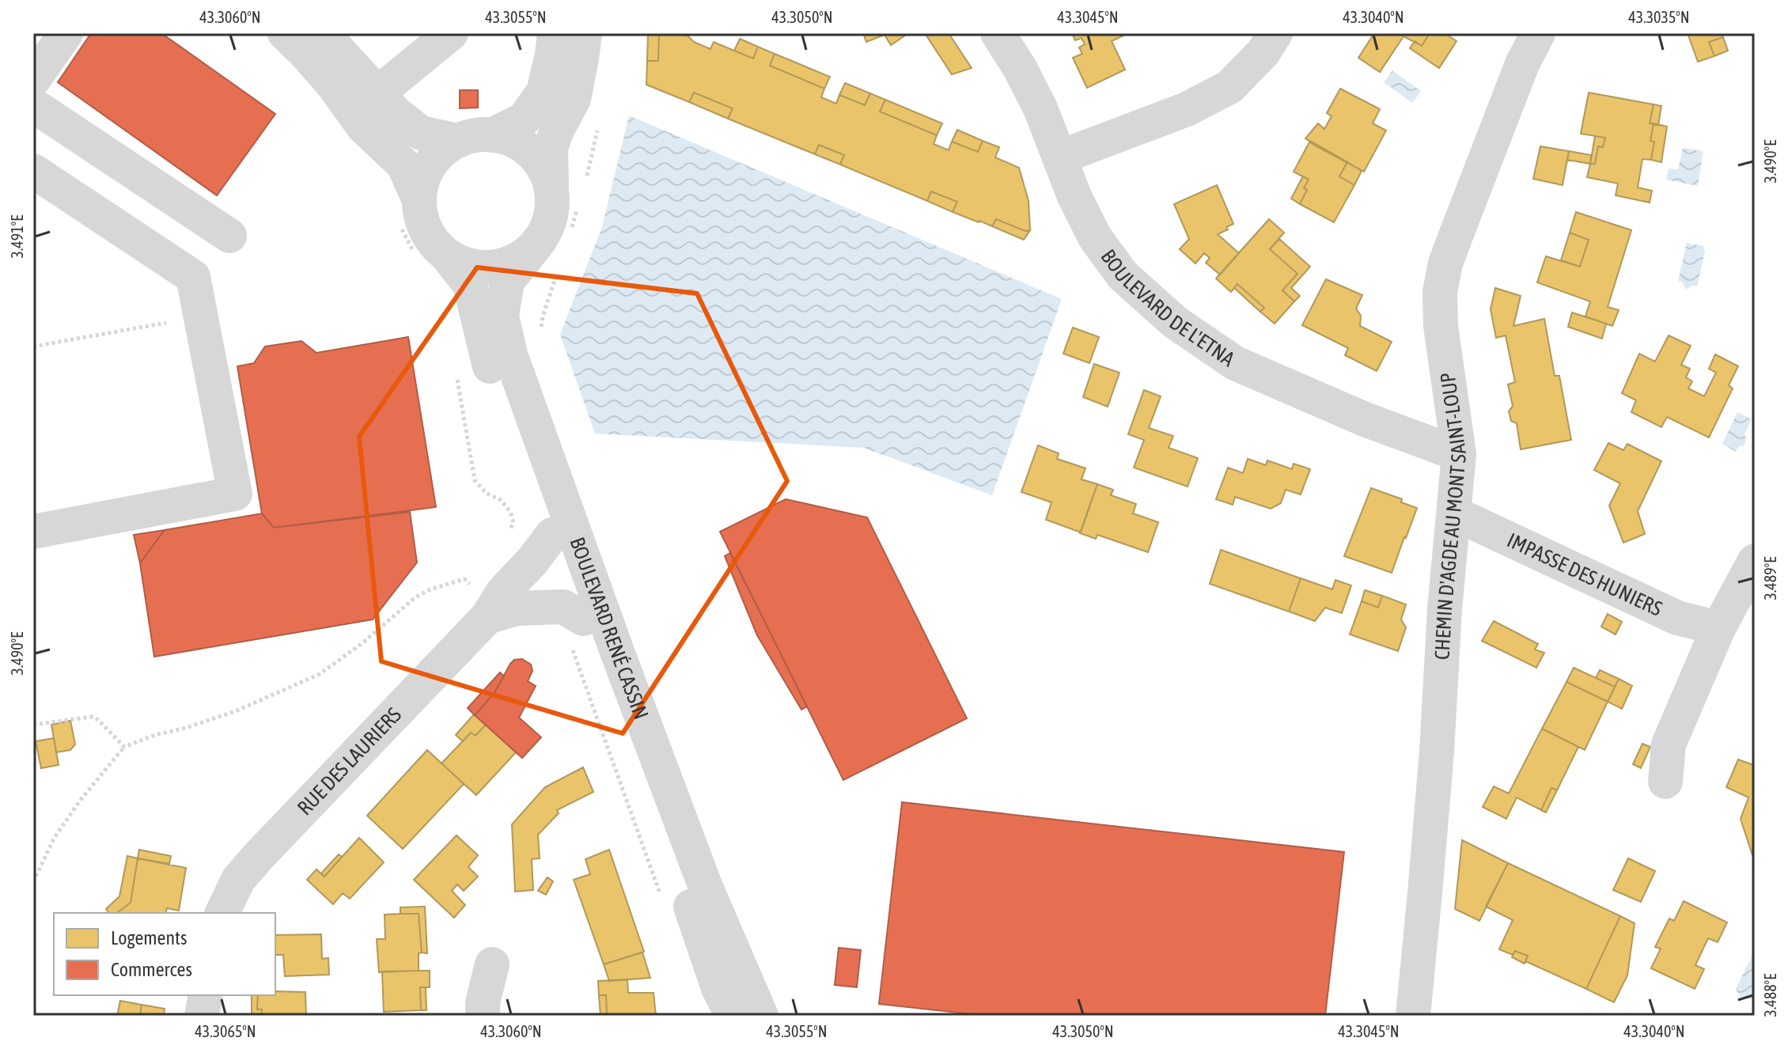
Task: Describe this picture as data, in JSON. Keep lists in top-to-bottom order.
{
  "streets": {
    "street": [
      "BOULEVARD DE L'ETNA",
      "CHEMIN D'AGDE AU MONT SAINT-LOUP",
      "IMPASSE DES HUNIERS",
      "BOULEVARD RENÉ CASSIN",
      "RUE DES LAURIERS"
    ]
  },
  "crossings": [
    ["BOULEVARD DE L'ETNA", "CHEMIN D'AGDE AU MONT SAINT-LOUP"],
    ["CHEMIN D'AGDE AU MONT SAINT-LOUP", "IMPASSE DES HUNIERS"],
    ["BOULEVARD RENÉ CASSIN", "RUE DES LAURIERS"]
  ],
  "legend": ["Logements", "Commerces"],
  "coordinates": [
    "43.3060°N",
    "43.3055°N",
    "43.3050°N",
    "43.3045°N",
    "43.3040°N",
    "43.3035°N",
    "3.490°E",
    "3.491°E",
    "3.489°E",
    "3.488°E",
    "43.3065°N"
  ]
}
